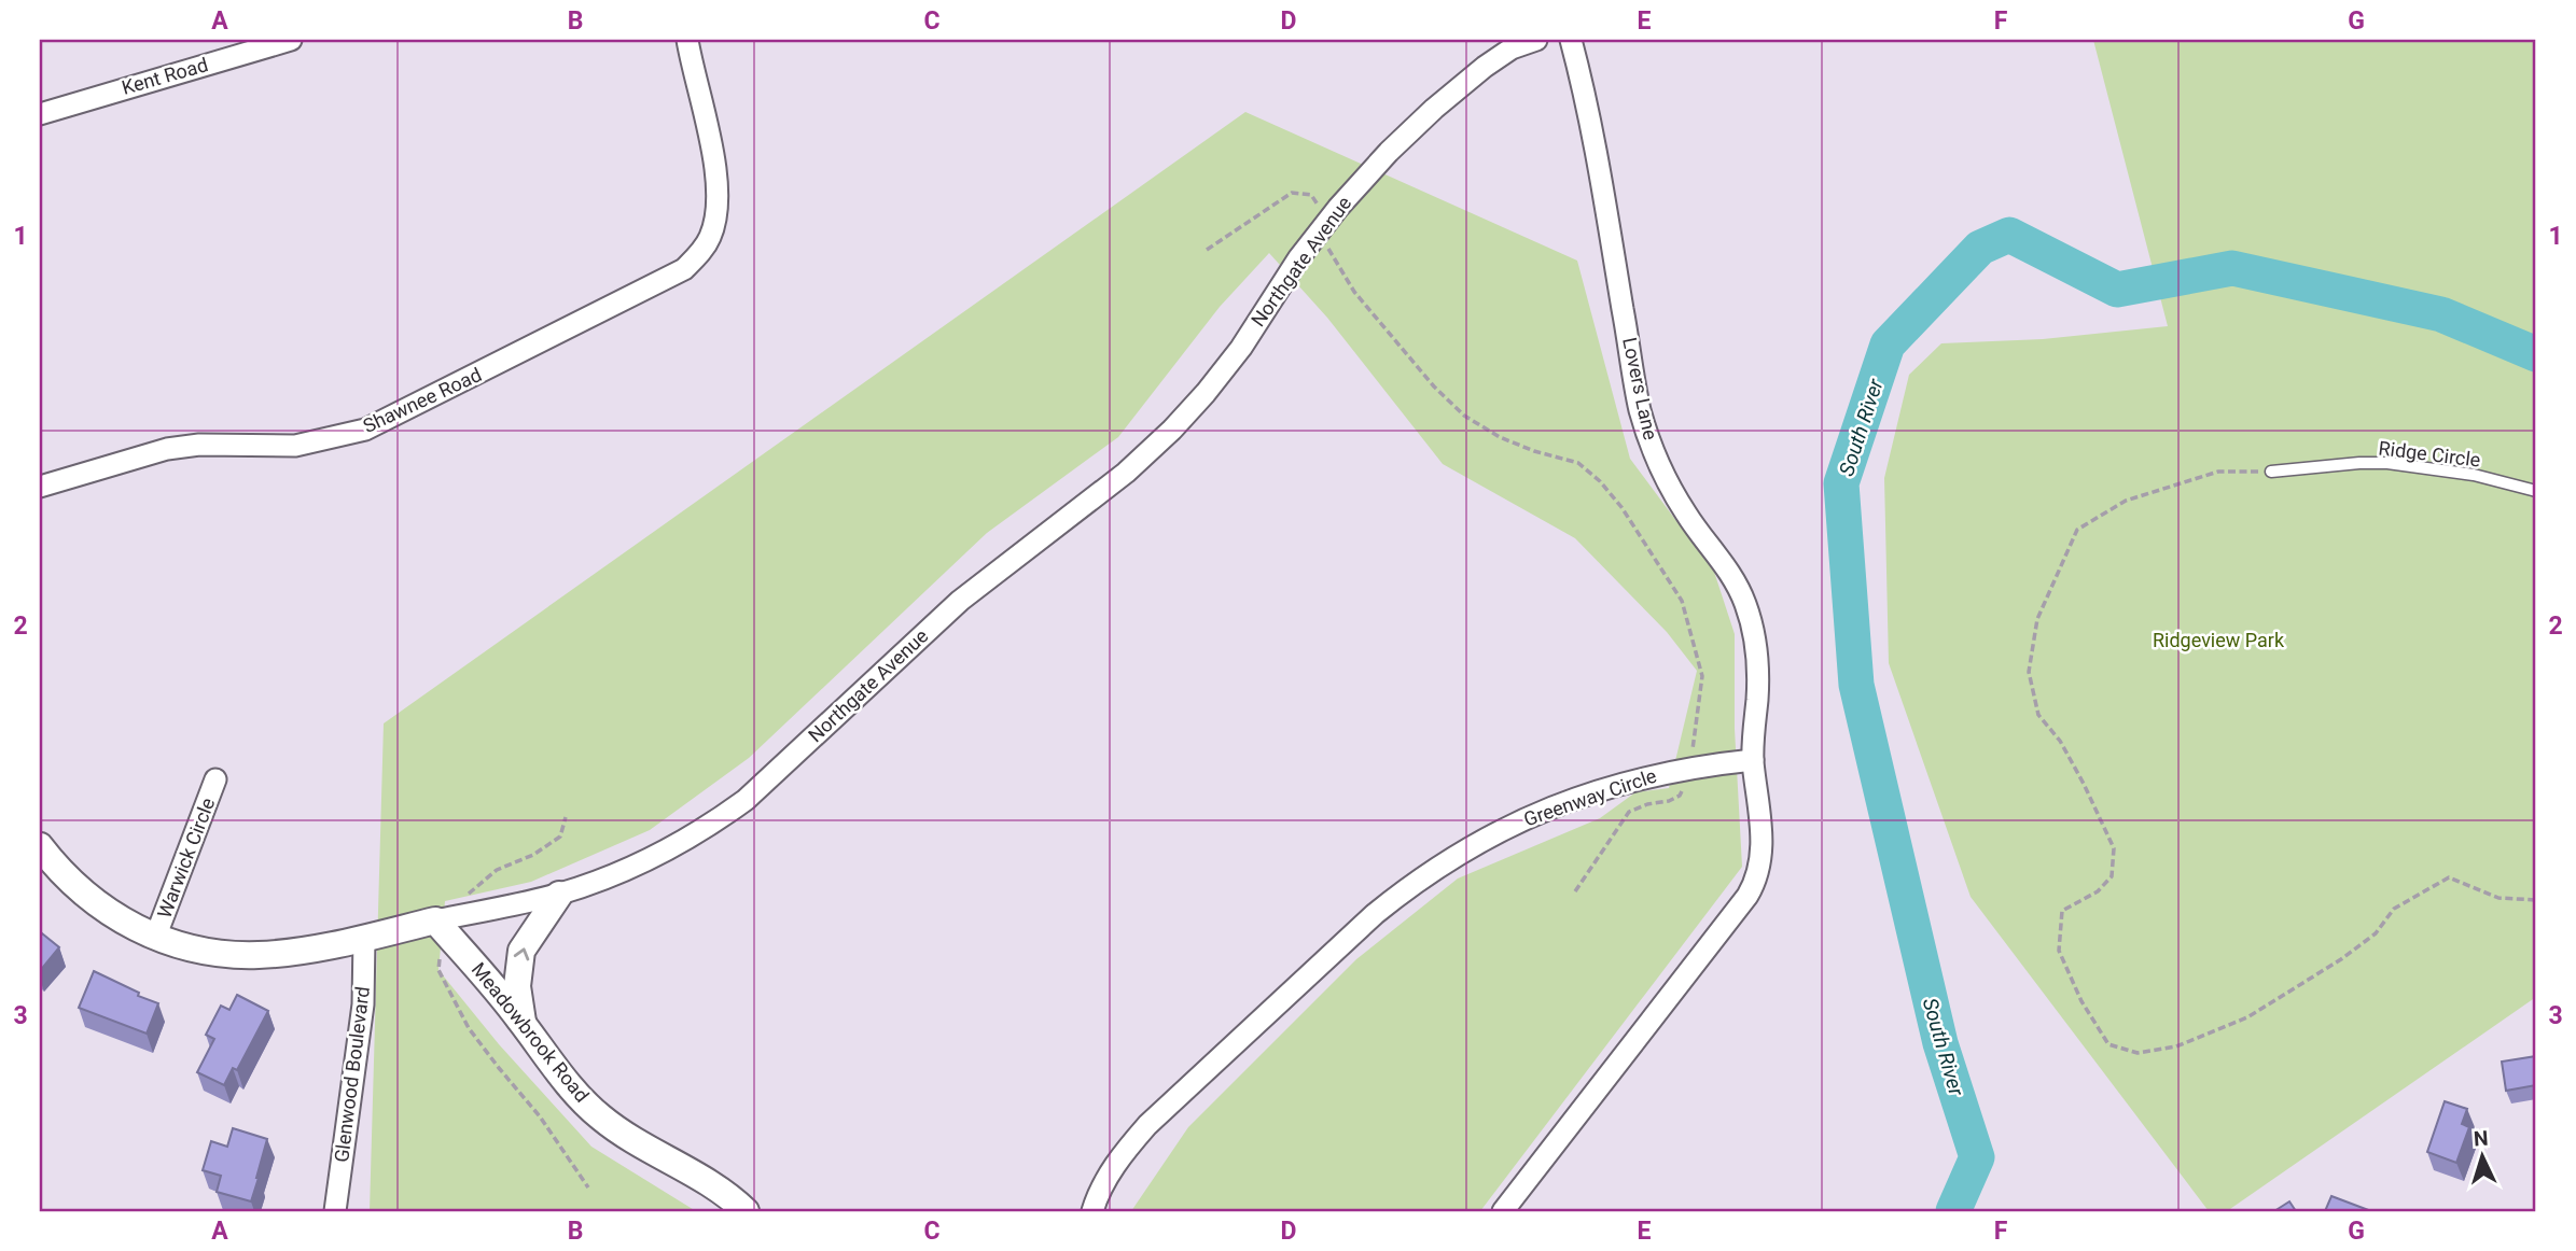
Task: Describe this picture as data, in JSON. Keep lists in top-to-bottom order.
{
  "streets": {
    "street": [
      "Kent Road",
      "Northgate Avenue",
      "Lovers Lane",
      "Shawnee Road",
      "Greenway Circle",
      "Warwick Circle",
      "Meadowbrook Road",
      "Glenwood Boulevard"
    ],
    "lane": ["Ridge Circle"]
  },
  "crossings": [
    ["Northgate Avenue", "Warwick Circle"],
    ["Northgate Avenue", "Meadowbrook Road"],
    ["Northgate Avenue", "Glenwood Boulevard"],
    ["Lovers Lane", "Greenway Circle"]
  ],
  "water": ["South River"],
  "parks": ["Ridgeview Park"],
  "north": "top",
  "grid": {
    "columns": [
      "A",
      "B",
      "C",
      "D",
      "E",
      "F",
      "G"
    ],
    "rows": ["1", "2", "3"]
  }
}
